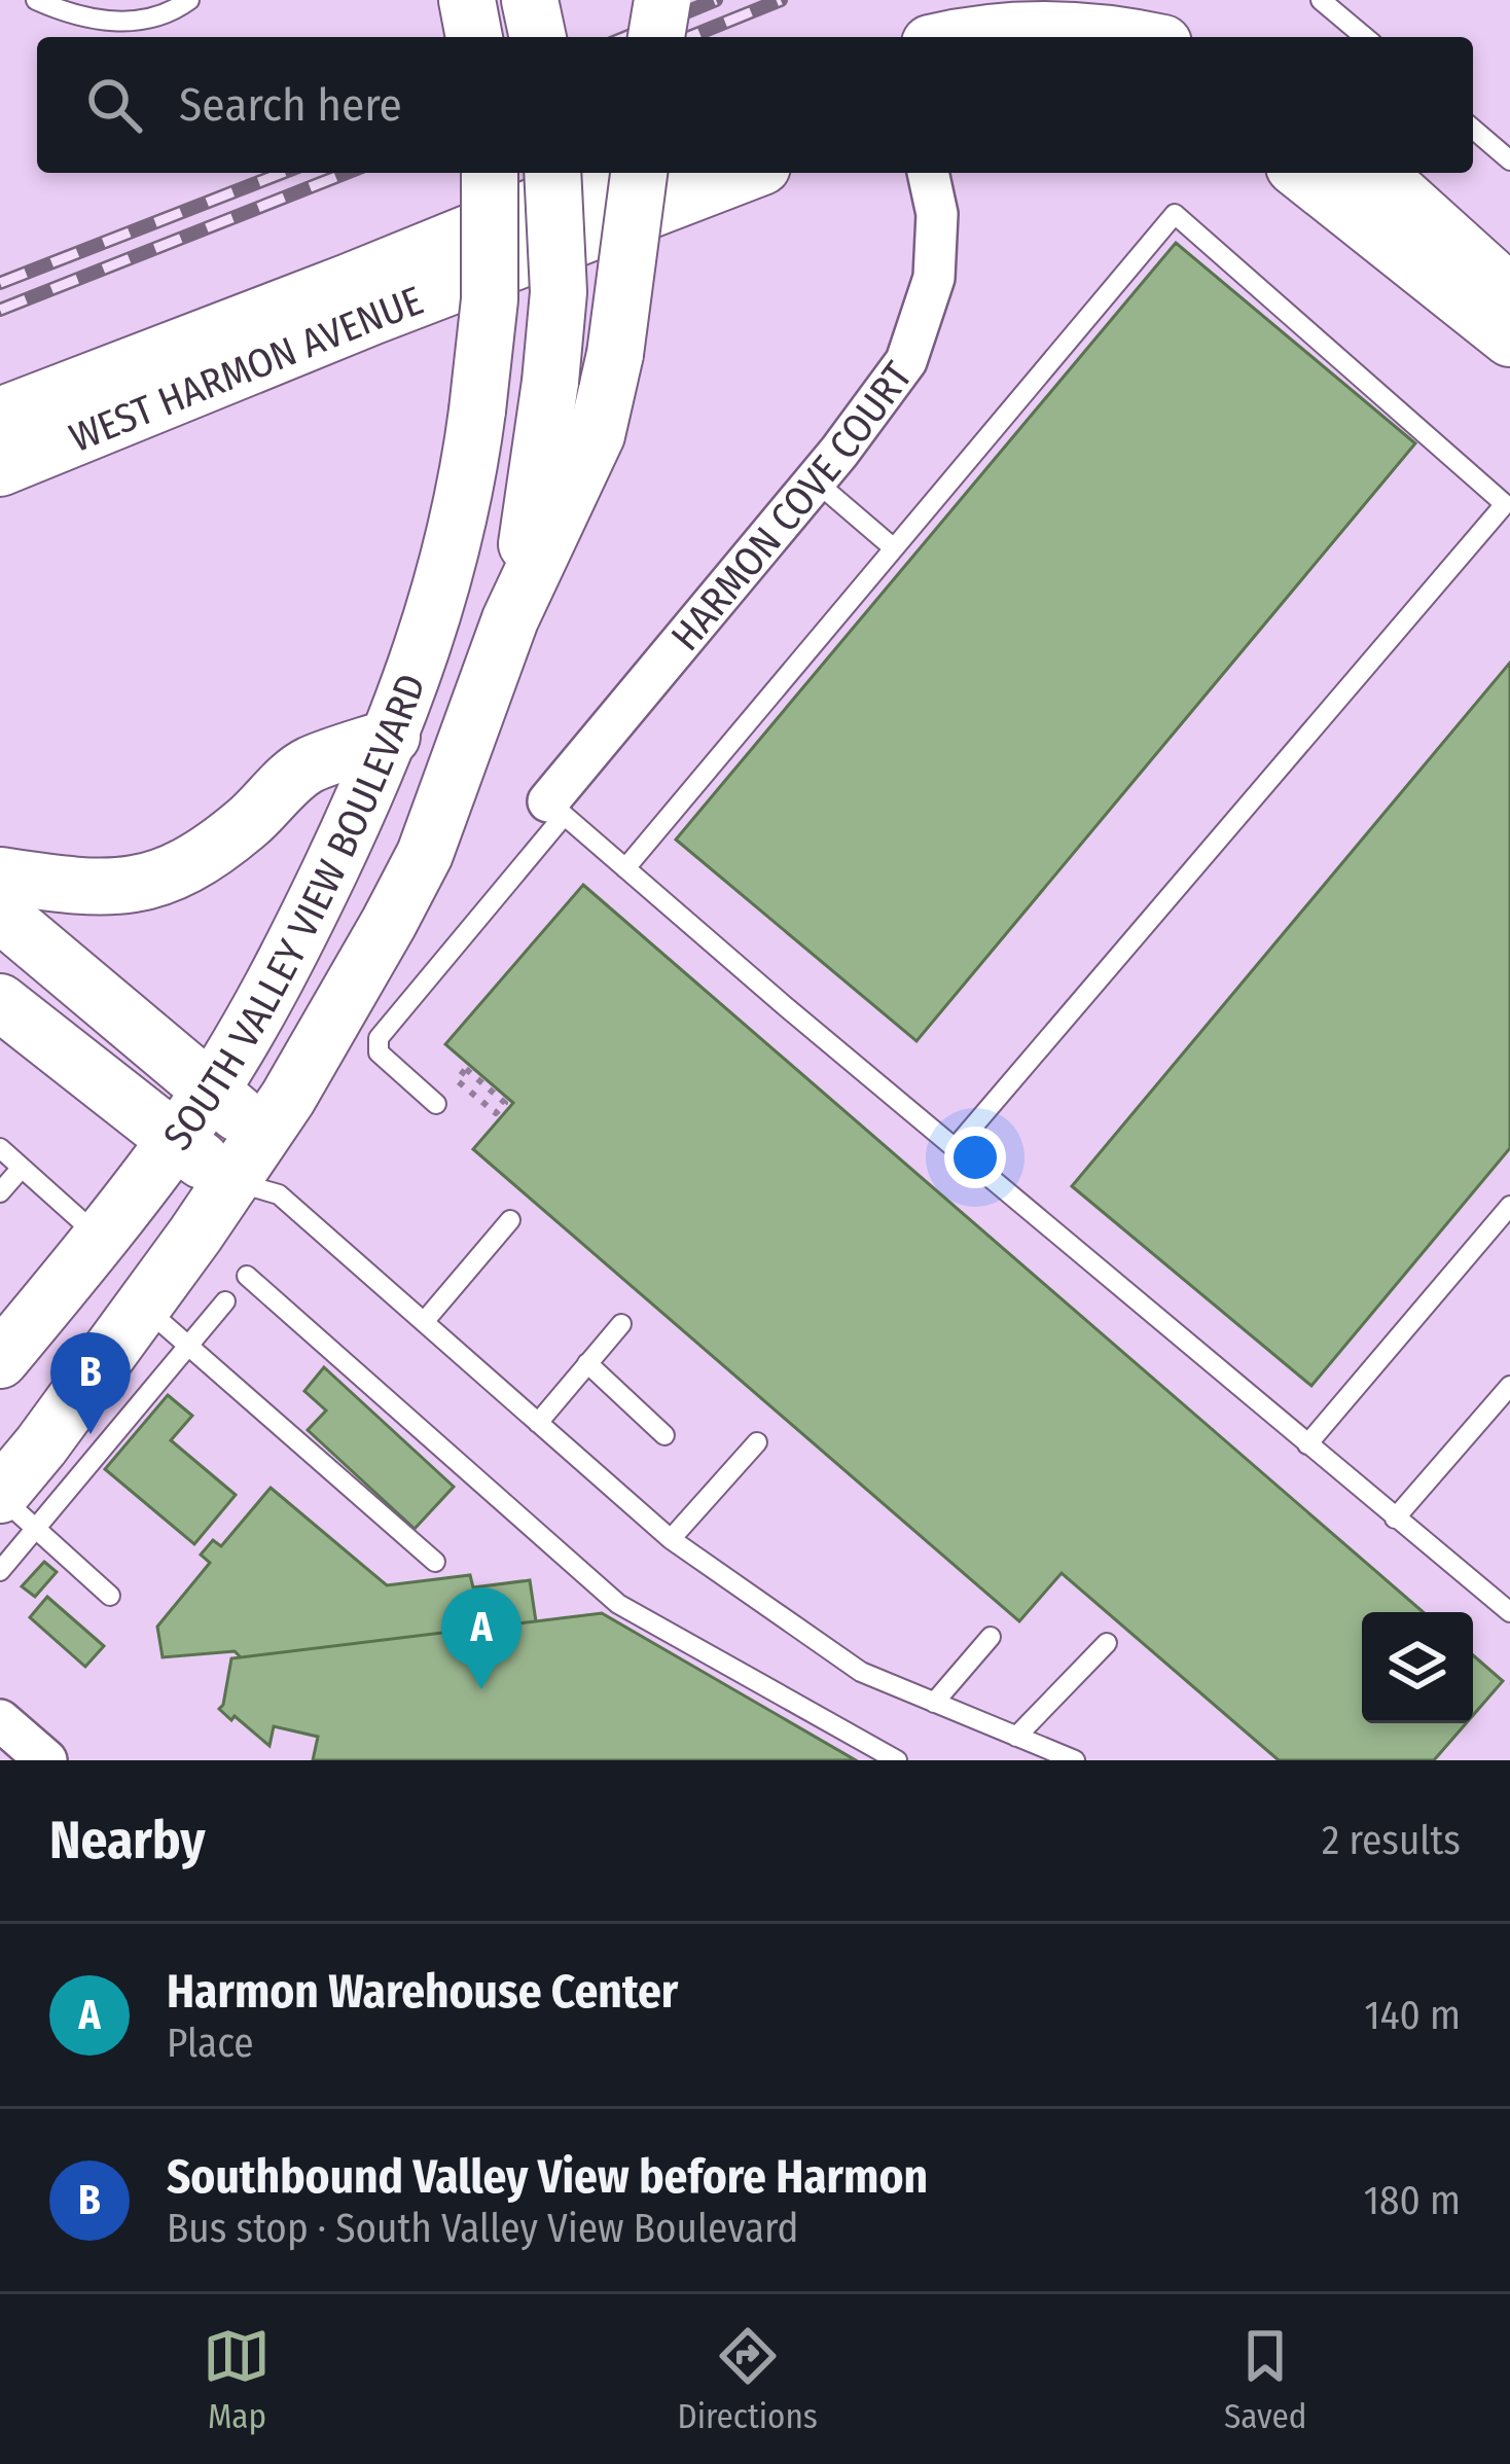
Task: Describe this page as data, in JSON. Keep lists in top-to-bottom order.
{
  "streets": {
    "main road": ["WEST HARMON AVENUE", "SOUTH VALLEY VIEW BOULEVARD"],
    "street": ["HARMON COVE COURT"]
  },
  "crossings": [
    ["WEST HARMON AVENUE", "SOUTH VALLEY VIEW BOULEVARD"]
  ],
  "page": {
    "search": "Search here",
    "pins": ["B", "A"],
    "heading": ["Nearby", "2 results"],
    "list": [
      {
        "mark": "A",
        "name": "Harmon Warehouse Center",
        "note": "Place",
        "value": "140 m"
      },
      {
        "mark": "B",
        "name": "Southbound Valley View before Harmon",
        "note": "Bus stop · South Valley View Boulevard",
        "value": "180 m"
      }
    ],
    "nav": ["Map", "Directions", "Saved"]
  }
}
